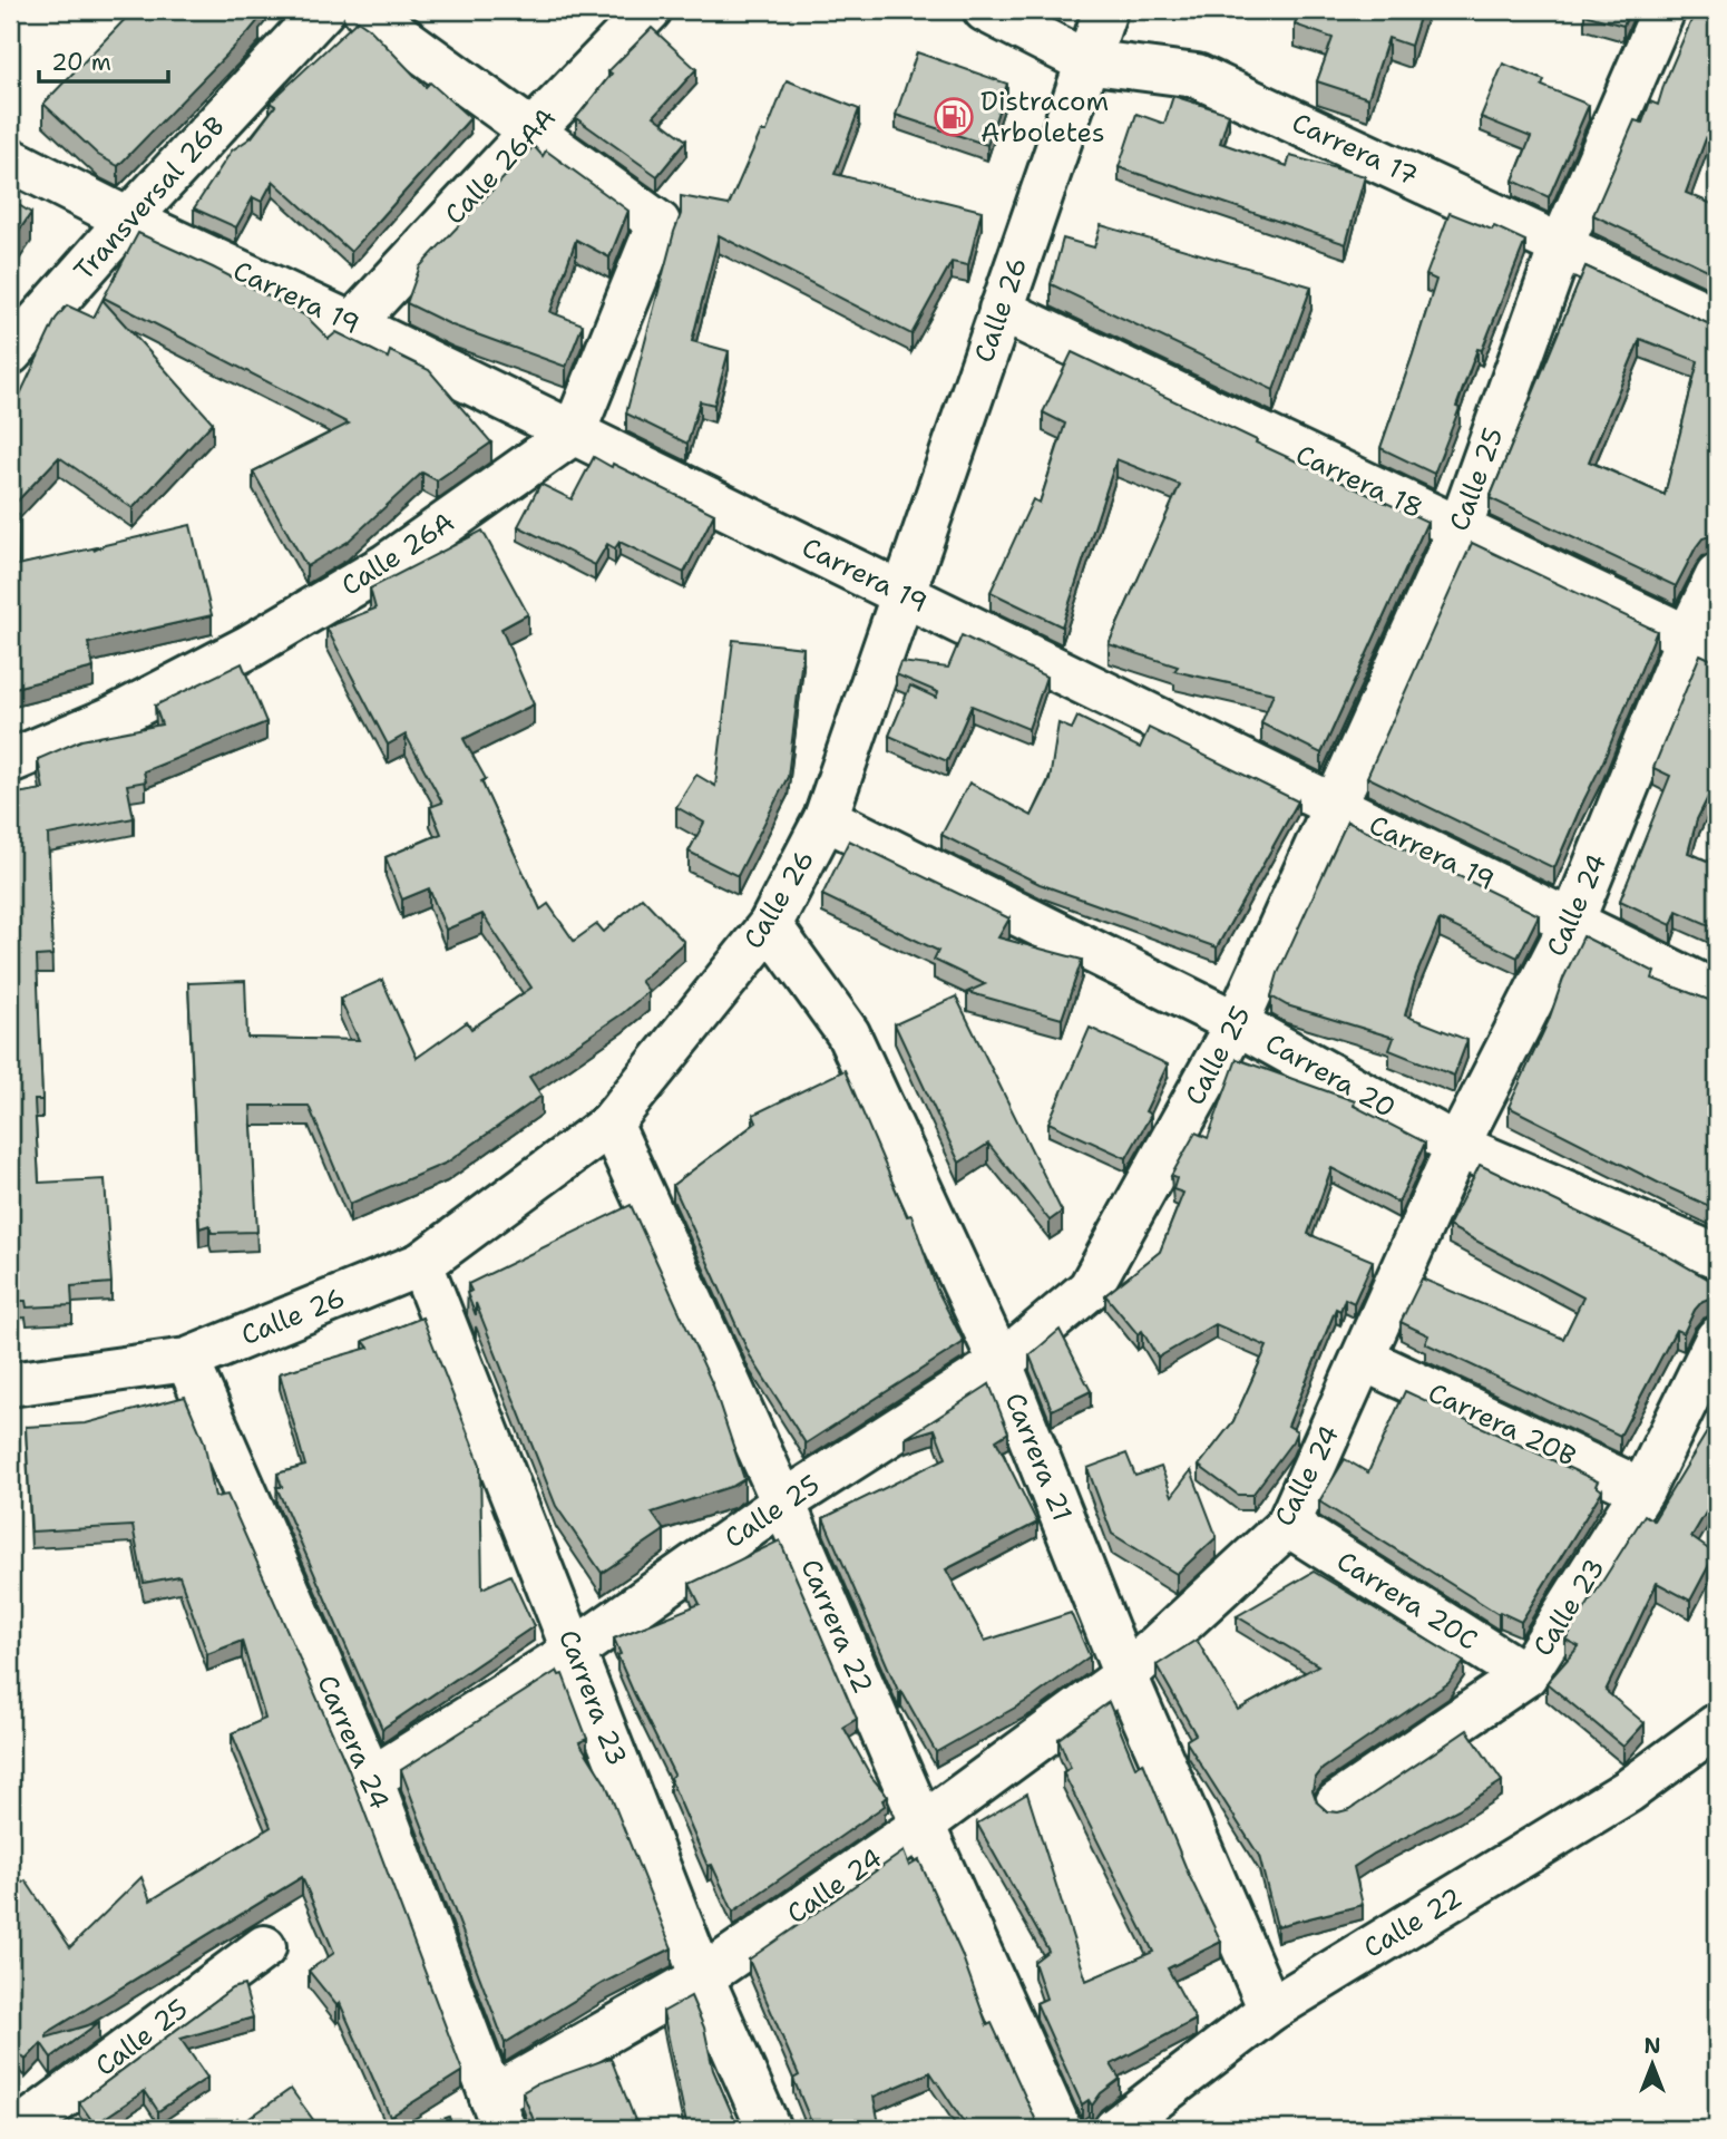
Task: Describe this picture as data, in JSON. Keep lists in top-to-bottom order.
{
  "streets": {
    "street": [
      "Carrera 17",
      "Calle 26AA",
      "Transversal 26B",
      "Carrera 19",
      "Calle 26",
      "Calle 25",
      "Carrera 18",
      "Calle 26A",
      "Calle 24",
      "Carrera 20",
      "Carrera 20B",
      "Carrera 21",
      "Carrera 20C",
      "Calle 23",
      "Carrera 22",
      "Carrera 23",
      "Carrera 24",
      "Calle 22"
    ]
  },
  "crossings": [
    ["Carrera 17", "Calle 26"],
    ["Carrera 17", "Calle 25"],
    ["Calle 26AA", "Carrera 19"],
    ["Transversal 26B", "Carrera 19"],
    ["Carrera 19", "Calle 26"],
    ["Carrera 19", "Calle 25"],
    ["Carrera 19", "Calle 26A"],
    ["Carrera 19", "Calle 24"],
    ["Calle 26", "Carrera 18"],
    ["Calle 26", "Carrera 20"],
    ["Calle 26", "Carrera 21"],
    ["Calle 26", "Carrera 22"],
    ["Calle 26", "Carrera 23"],
    ["Calle 26", "Carrera 24"],
    ["Calle 25", "Carrera 18"],
    ["Calle 25", "Carrera 20"],
    ["Calle 25", "Carrera 21"],
    ["Calle 25", "Carrera 22"],
    ["Calle 25", "Carrera 23"],
    ["Calle 25", "Carrera 24"],
    ["Carrera 18", "Calle 24"],
    ["Calle 24", "Carrera 20"],
    ["Calle 24", "Carrera 20B"],
    ["Calle 24", "Carrera 21"],
    ["Calle 24", "Carrera 20C"],
    ["Calle 24", "Carrera 22"],
    ["Calle 24", "Carrera 23"],
    ["Calle 24", "Carrera 24"],
    ["Carrera 20B", "Calle 23"],
    ["Carrera 21", "Calle 22"],
    ["Carrera 20C", "Calle 23"]
  ],
  "places": {
    "fuel station": ["Distracom Arboletes"]
  },
  "scale_bar": "20 m",
  "north": "top"
}
